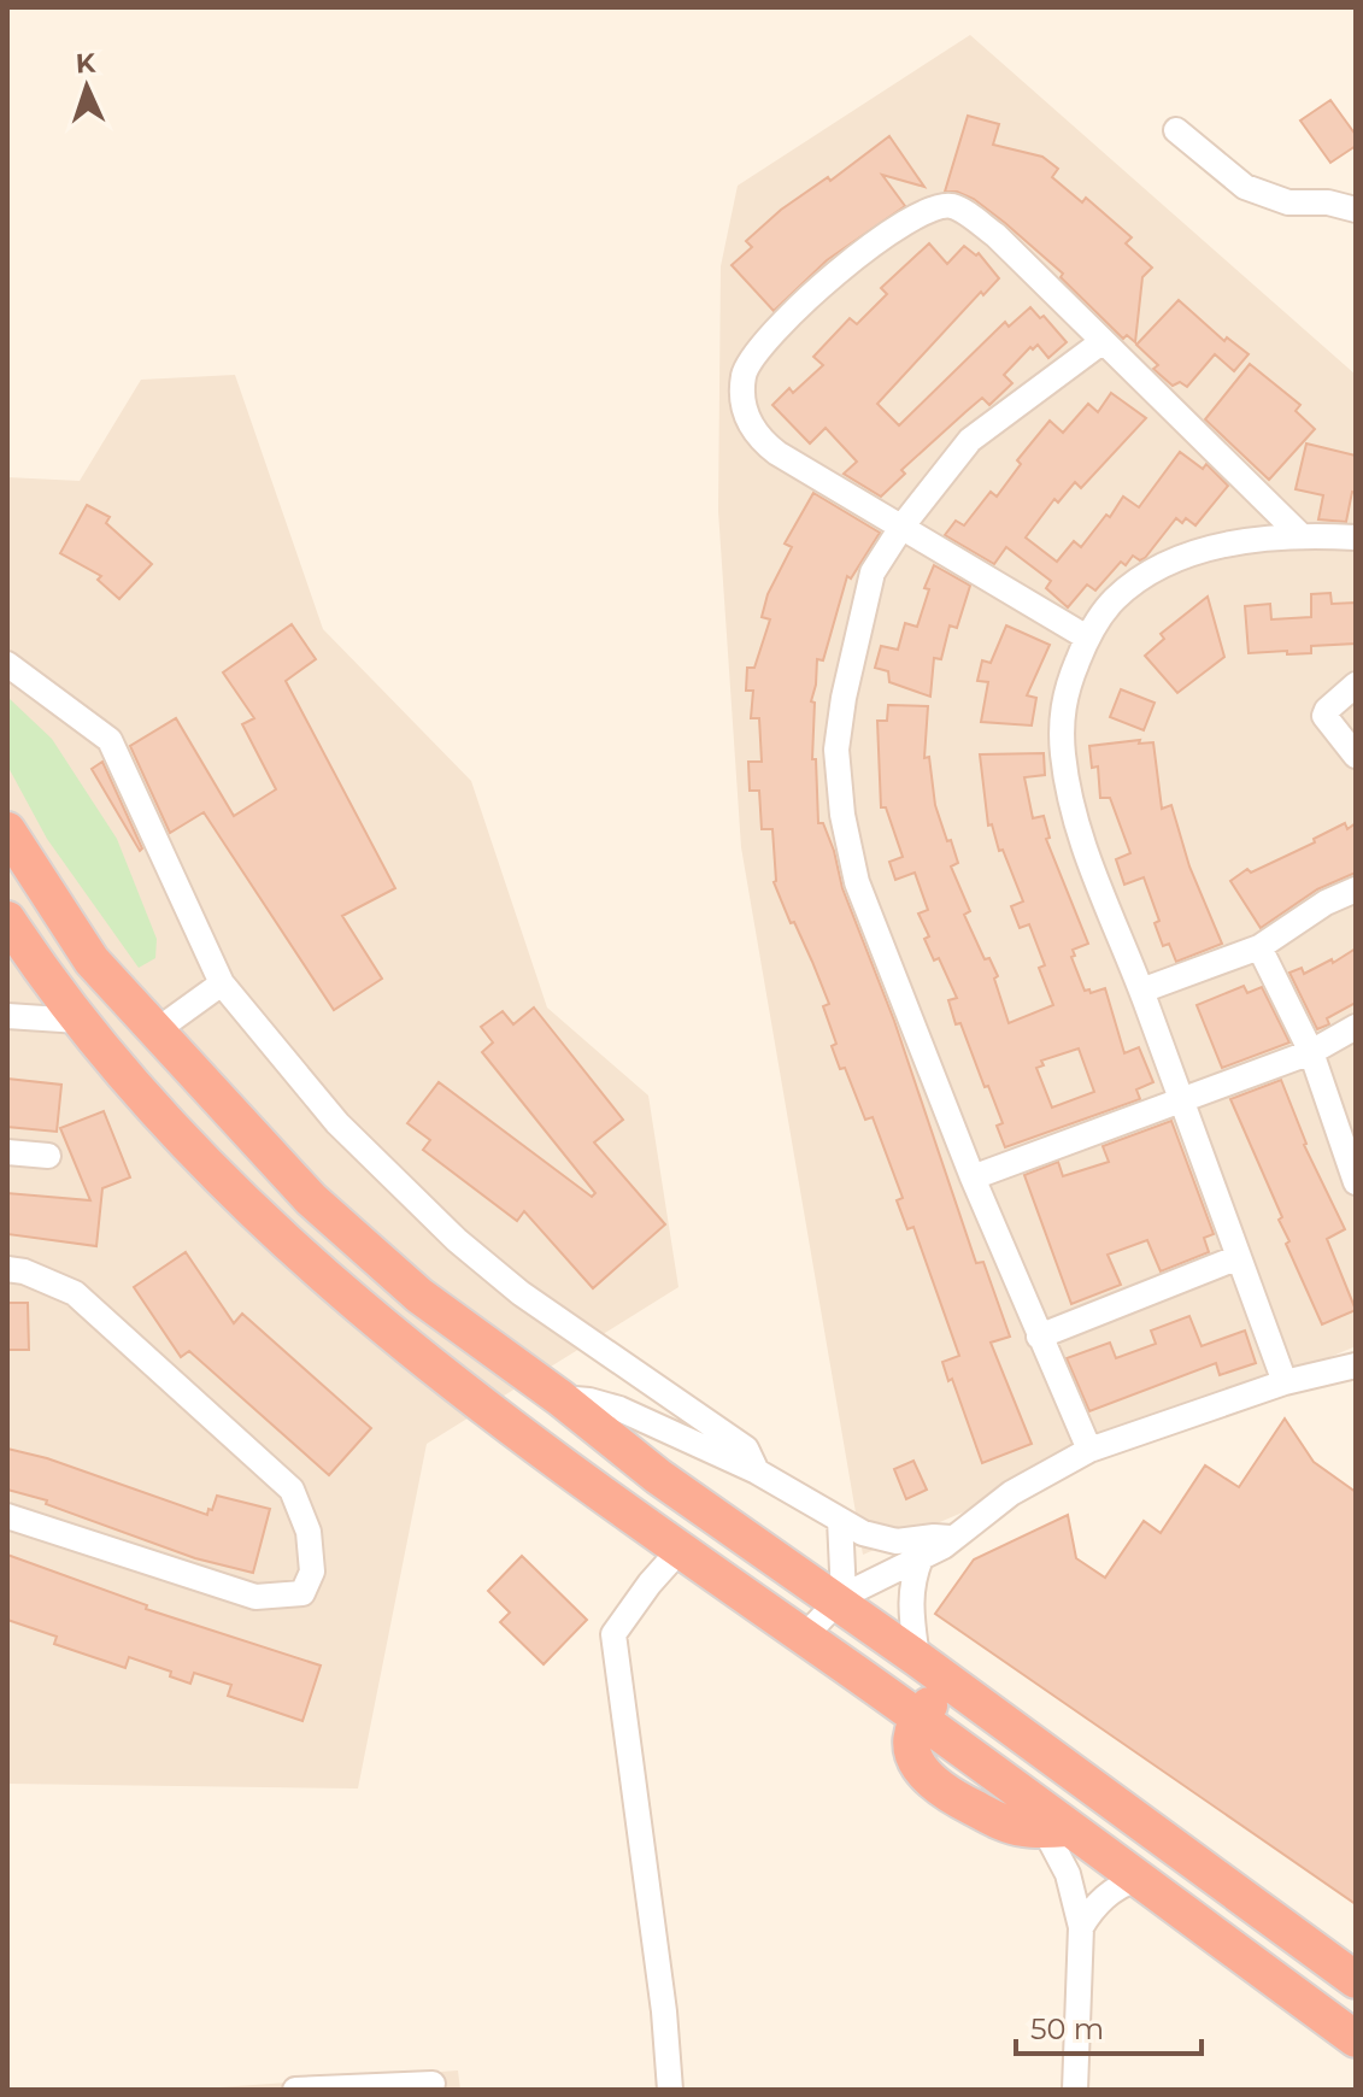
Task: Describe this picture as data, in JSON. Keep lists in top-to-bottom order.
{
  "scale_bar": "50 m",
  "north": "top"
}
